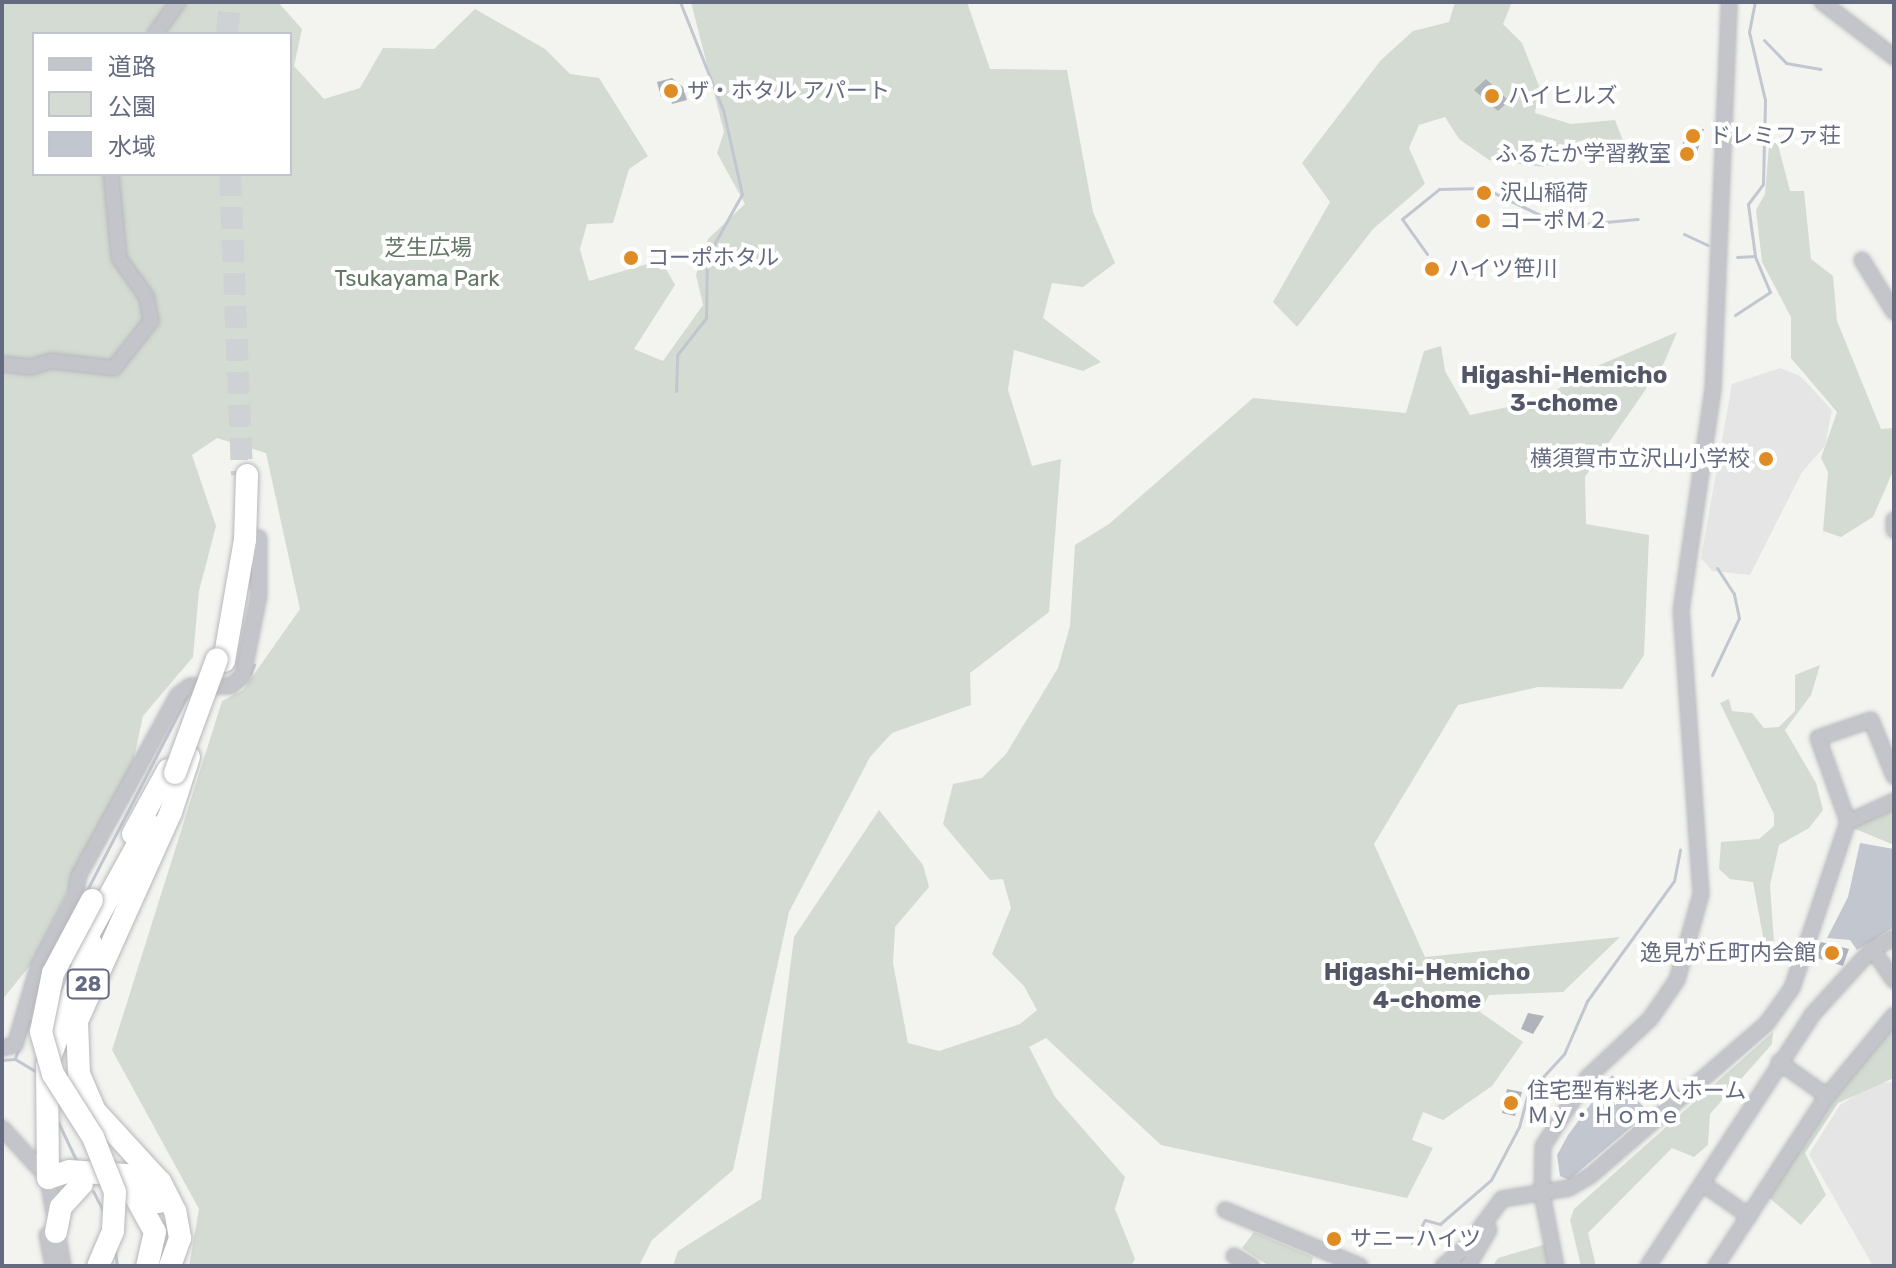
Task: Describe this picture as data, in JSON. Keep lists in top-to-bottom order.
{
  "streets": {
    "highway": ["28"]
  },
  "districts": ["Higashi-Hemicho 3-chome", "Higashi-Hemicho 4-chome"],
  "parks": ["芝生広場", "Tsukayama Park"],
  "places": [
    "ザ・ホタル アパート",
    "ハイヒルズ",
    "ドレミファ荘",
    "ふるたか学習教室",
    "沢山稲荷",
    "コーポＭ２",
    "コーポホタル",
    "ハイツ笹川",
    "横須賀市立沢山小学校",
    "逸見が丘町内会館",
    "住宅型有料老人ホーム Ｍｙ・Ｈｏｍｅ",
    "サニーハイツ"
  ],
  "legend": ["道路", "公園", "水域"]
}
